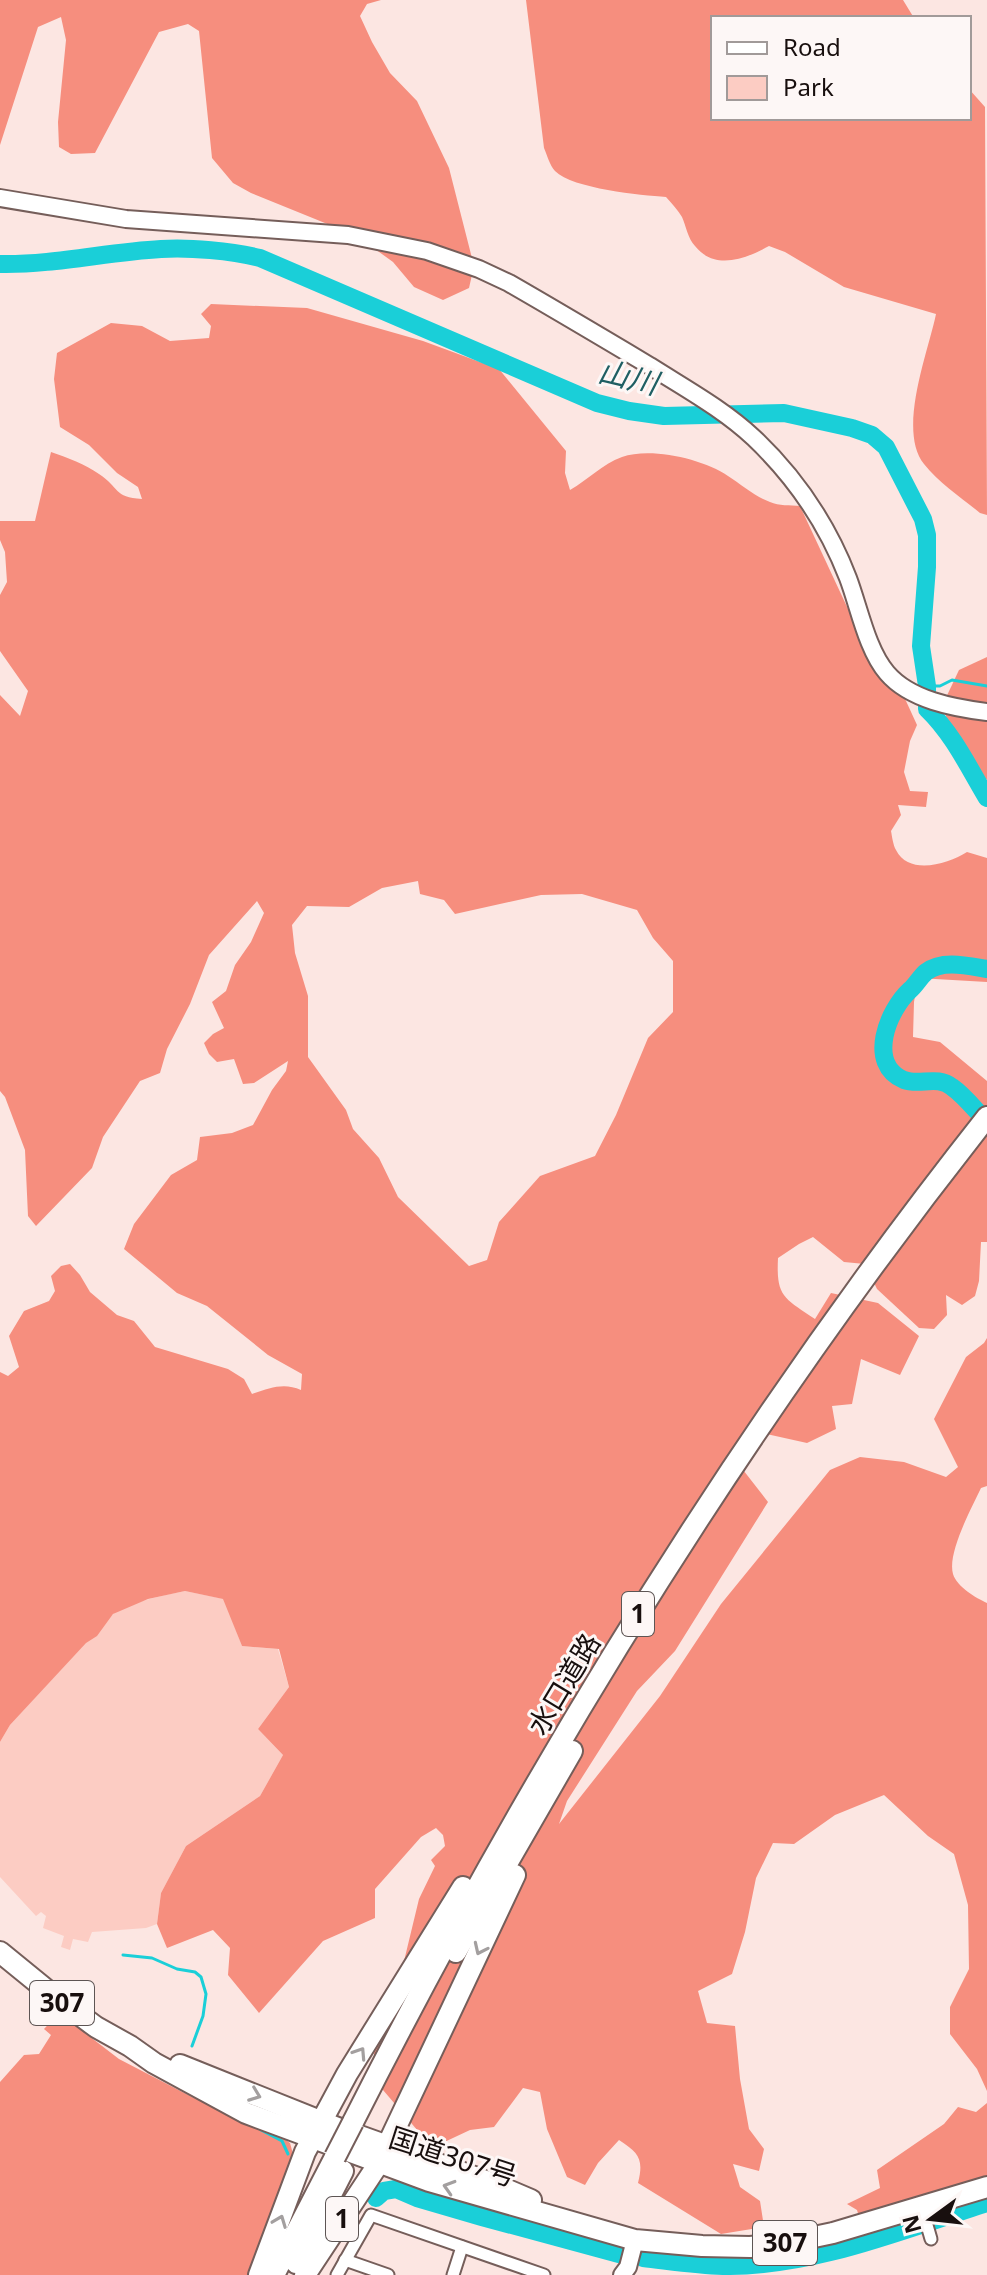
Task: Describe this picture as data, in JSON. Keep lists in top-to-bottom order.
{
  "streets": {
    "highway": [
      "1",
      "水口道路",
      "307",
      "国道307号"
    ]
  },
  "crossings": [
    ["1", "水口道路"],
    ["1", "307"],
    ["1", "国道307号"],
    ["307", "国道307号"]
  ],
  "water": ["山川"],
  "legend": ["Road", "Park"],
  "north": "left"
}
